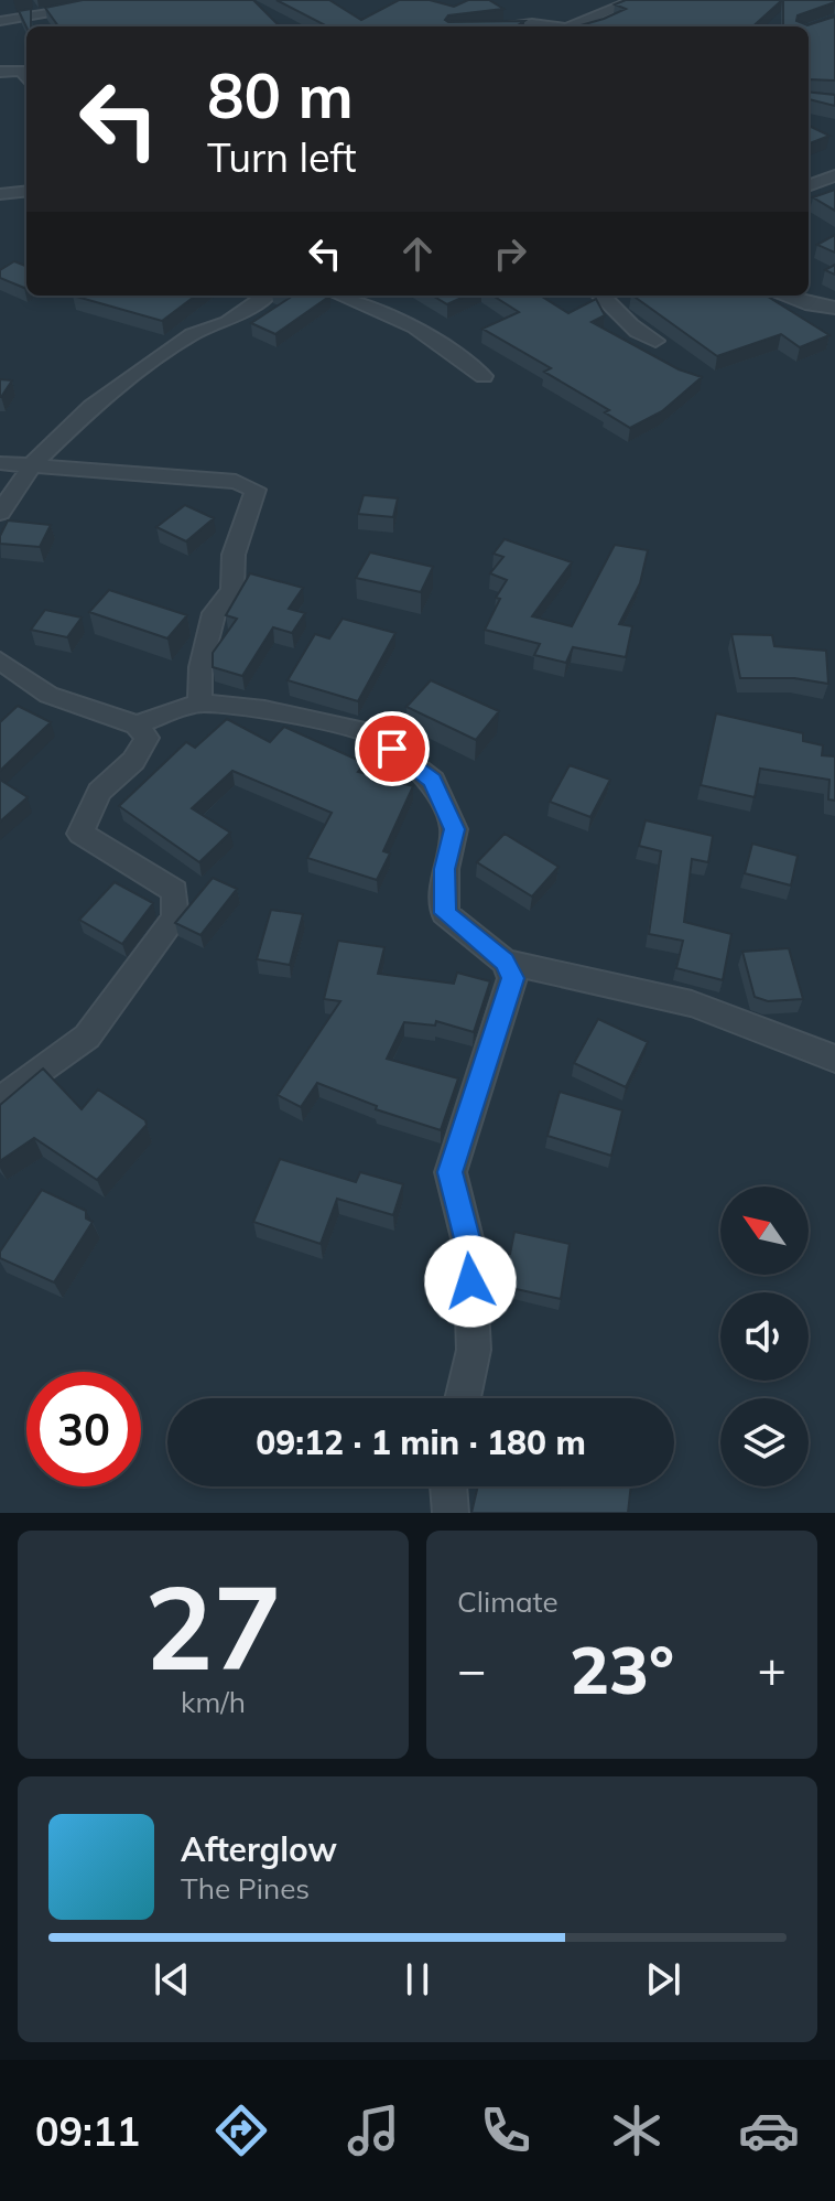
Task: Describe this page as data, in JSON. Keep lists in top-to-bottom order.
{
  "north": "top left",
  "page": {
    "turn": ["80 m", "Turn left"],
    "limit": "30",
    "trip": "09:12 · 1 min · 180 m",
    "tile": [
      ["27", "km/h"],
      "Climate"
    ],
    "heat": ["−", "23°", "+"],
    "song": ["Afterglow", "The Pines"],
    "tabs": "09:11"
  }
}
